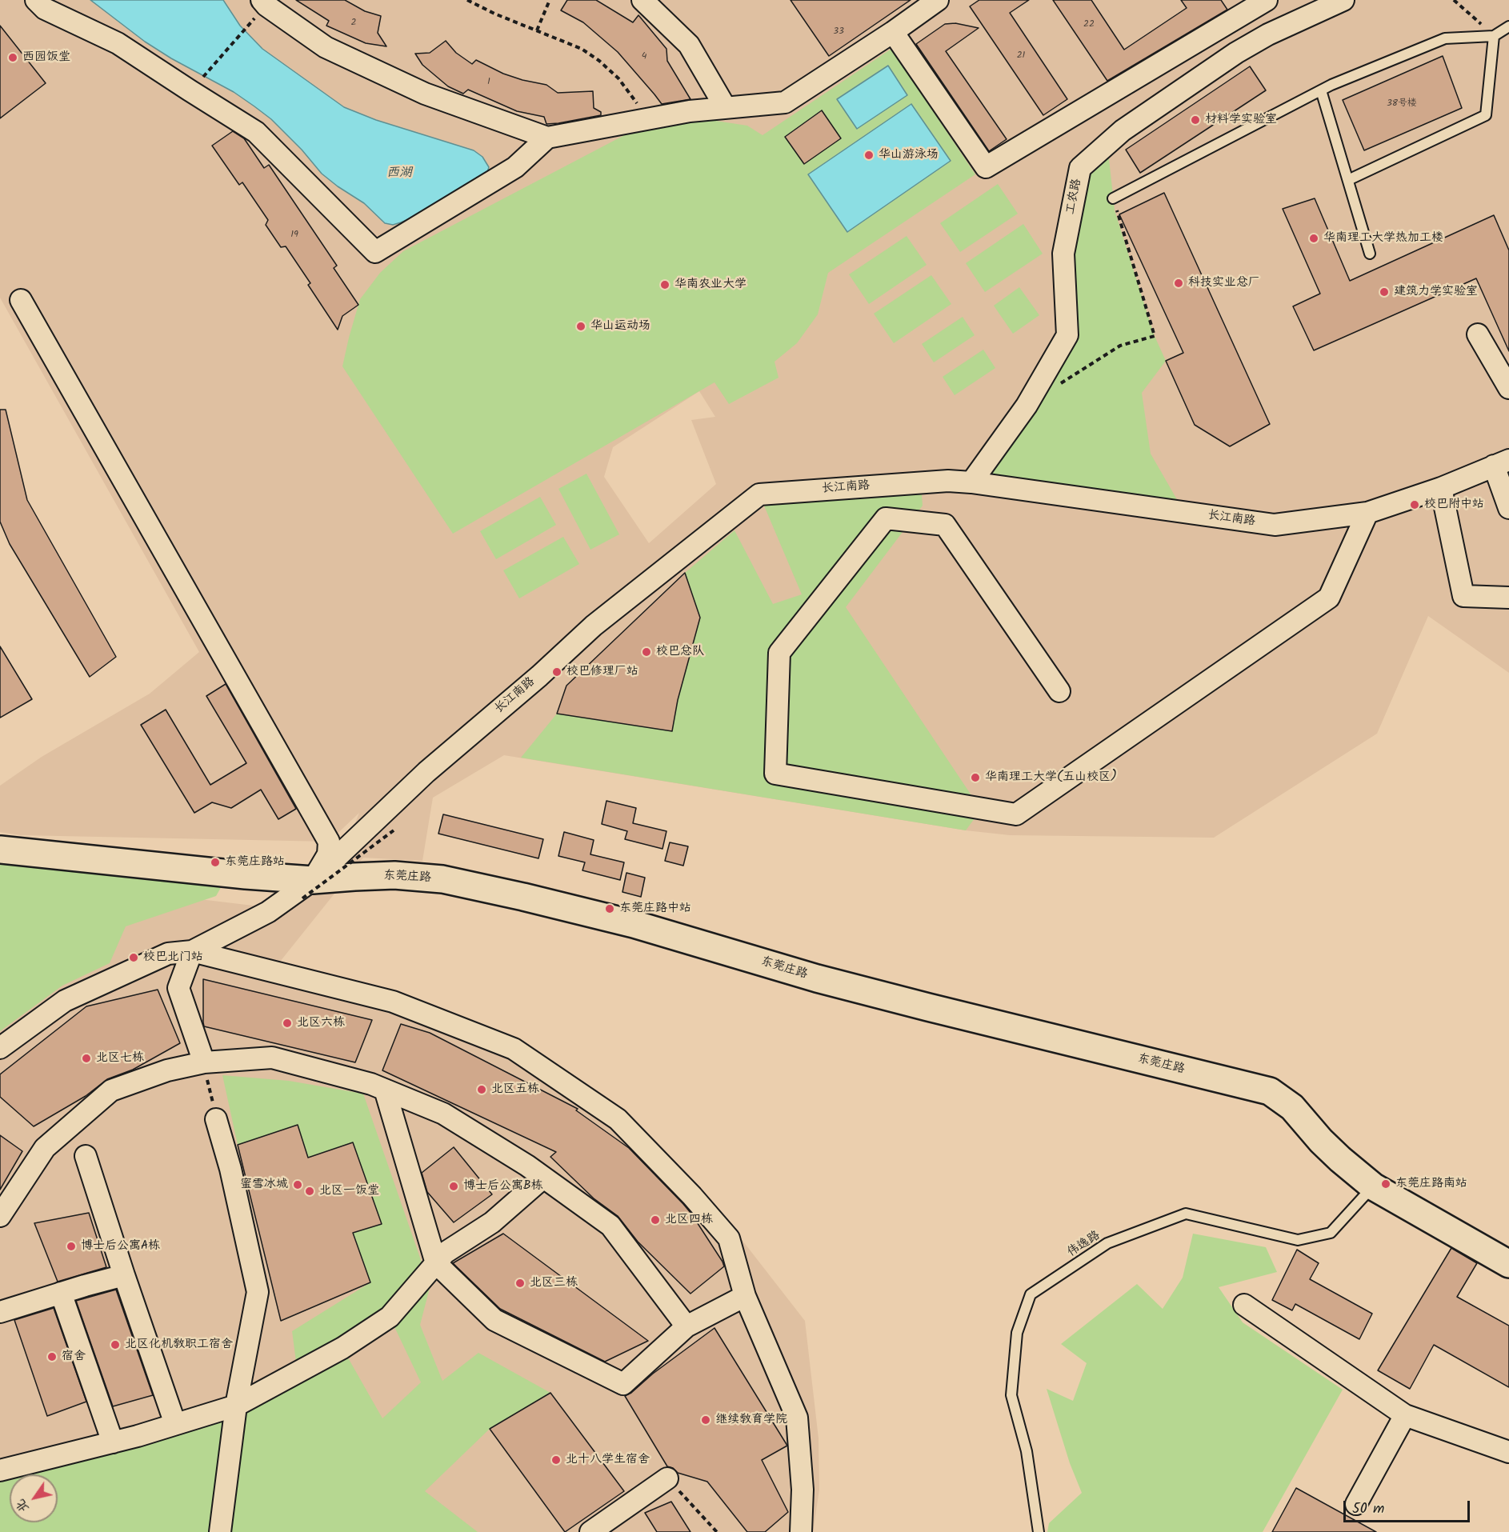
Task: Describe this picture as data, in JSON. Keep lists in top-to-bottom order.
{
  "streets": {
    "street": ["工农路", "长江南路", "东莞庄路"],
    "lane": ["伟逸路"]
  },
  "crossings": [
    ["工农路", "长江南路"],
    ["长江南路", "东莞庄路"],
    ["东莞庄路", "伟逸路"]
  ],
  "water": ["西湖"],
  "places": [
    "西园饭堂",
    "材料学实验室",
    "华山游泳场",
    "华南理工大学热加工楼",
    "科技实业总厂",
    "华南农业大学",
    "建筑力学实验室",
    "华山运动场",
    "校巴附中站",
    "校巴总队",
    "校巴修理厂站",
    "华南理工大学(五山校区)",
    "东莞庄路站",
    "东莞庄路中站",
    "校巴北门站",
    "北区六栋",
    "北区七栋",
    "北区五栋",
    "东莞庄路南站",
    "蜜雪冰城",
    "博士后公寓B栋",
    "北区一饭堂",
    "北区四栋",
    "博士后公寓A栋",
    "北区三栋",
    "北区化机教职工宿舍",
    "宿舍",
    "继续教育学院",
    "北十八学生宿舍"
  ],
  "house_numbers": [
    "2",
    "22",
    "33",
    "21",
    "4",
    "1",
    "38号楼",
    "19"
  ],
  "scale_bar": "50 m",
  "north": "bottom left"
}
